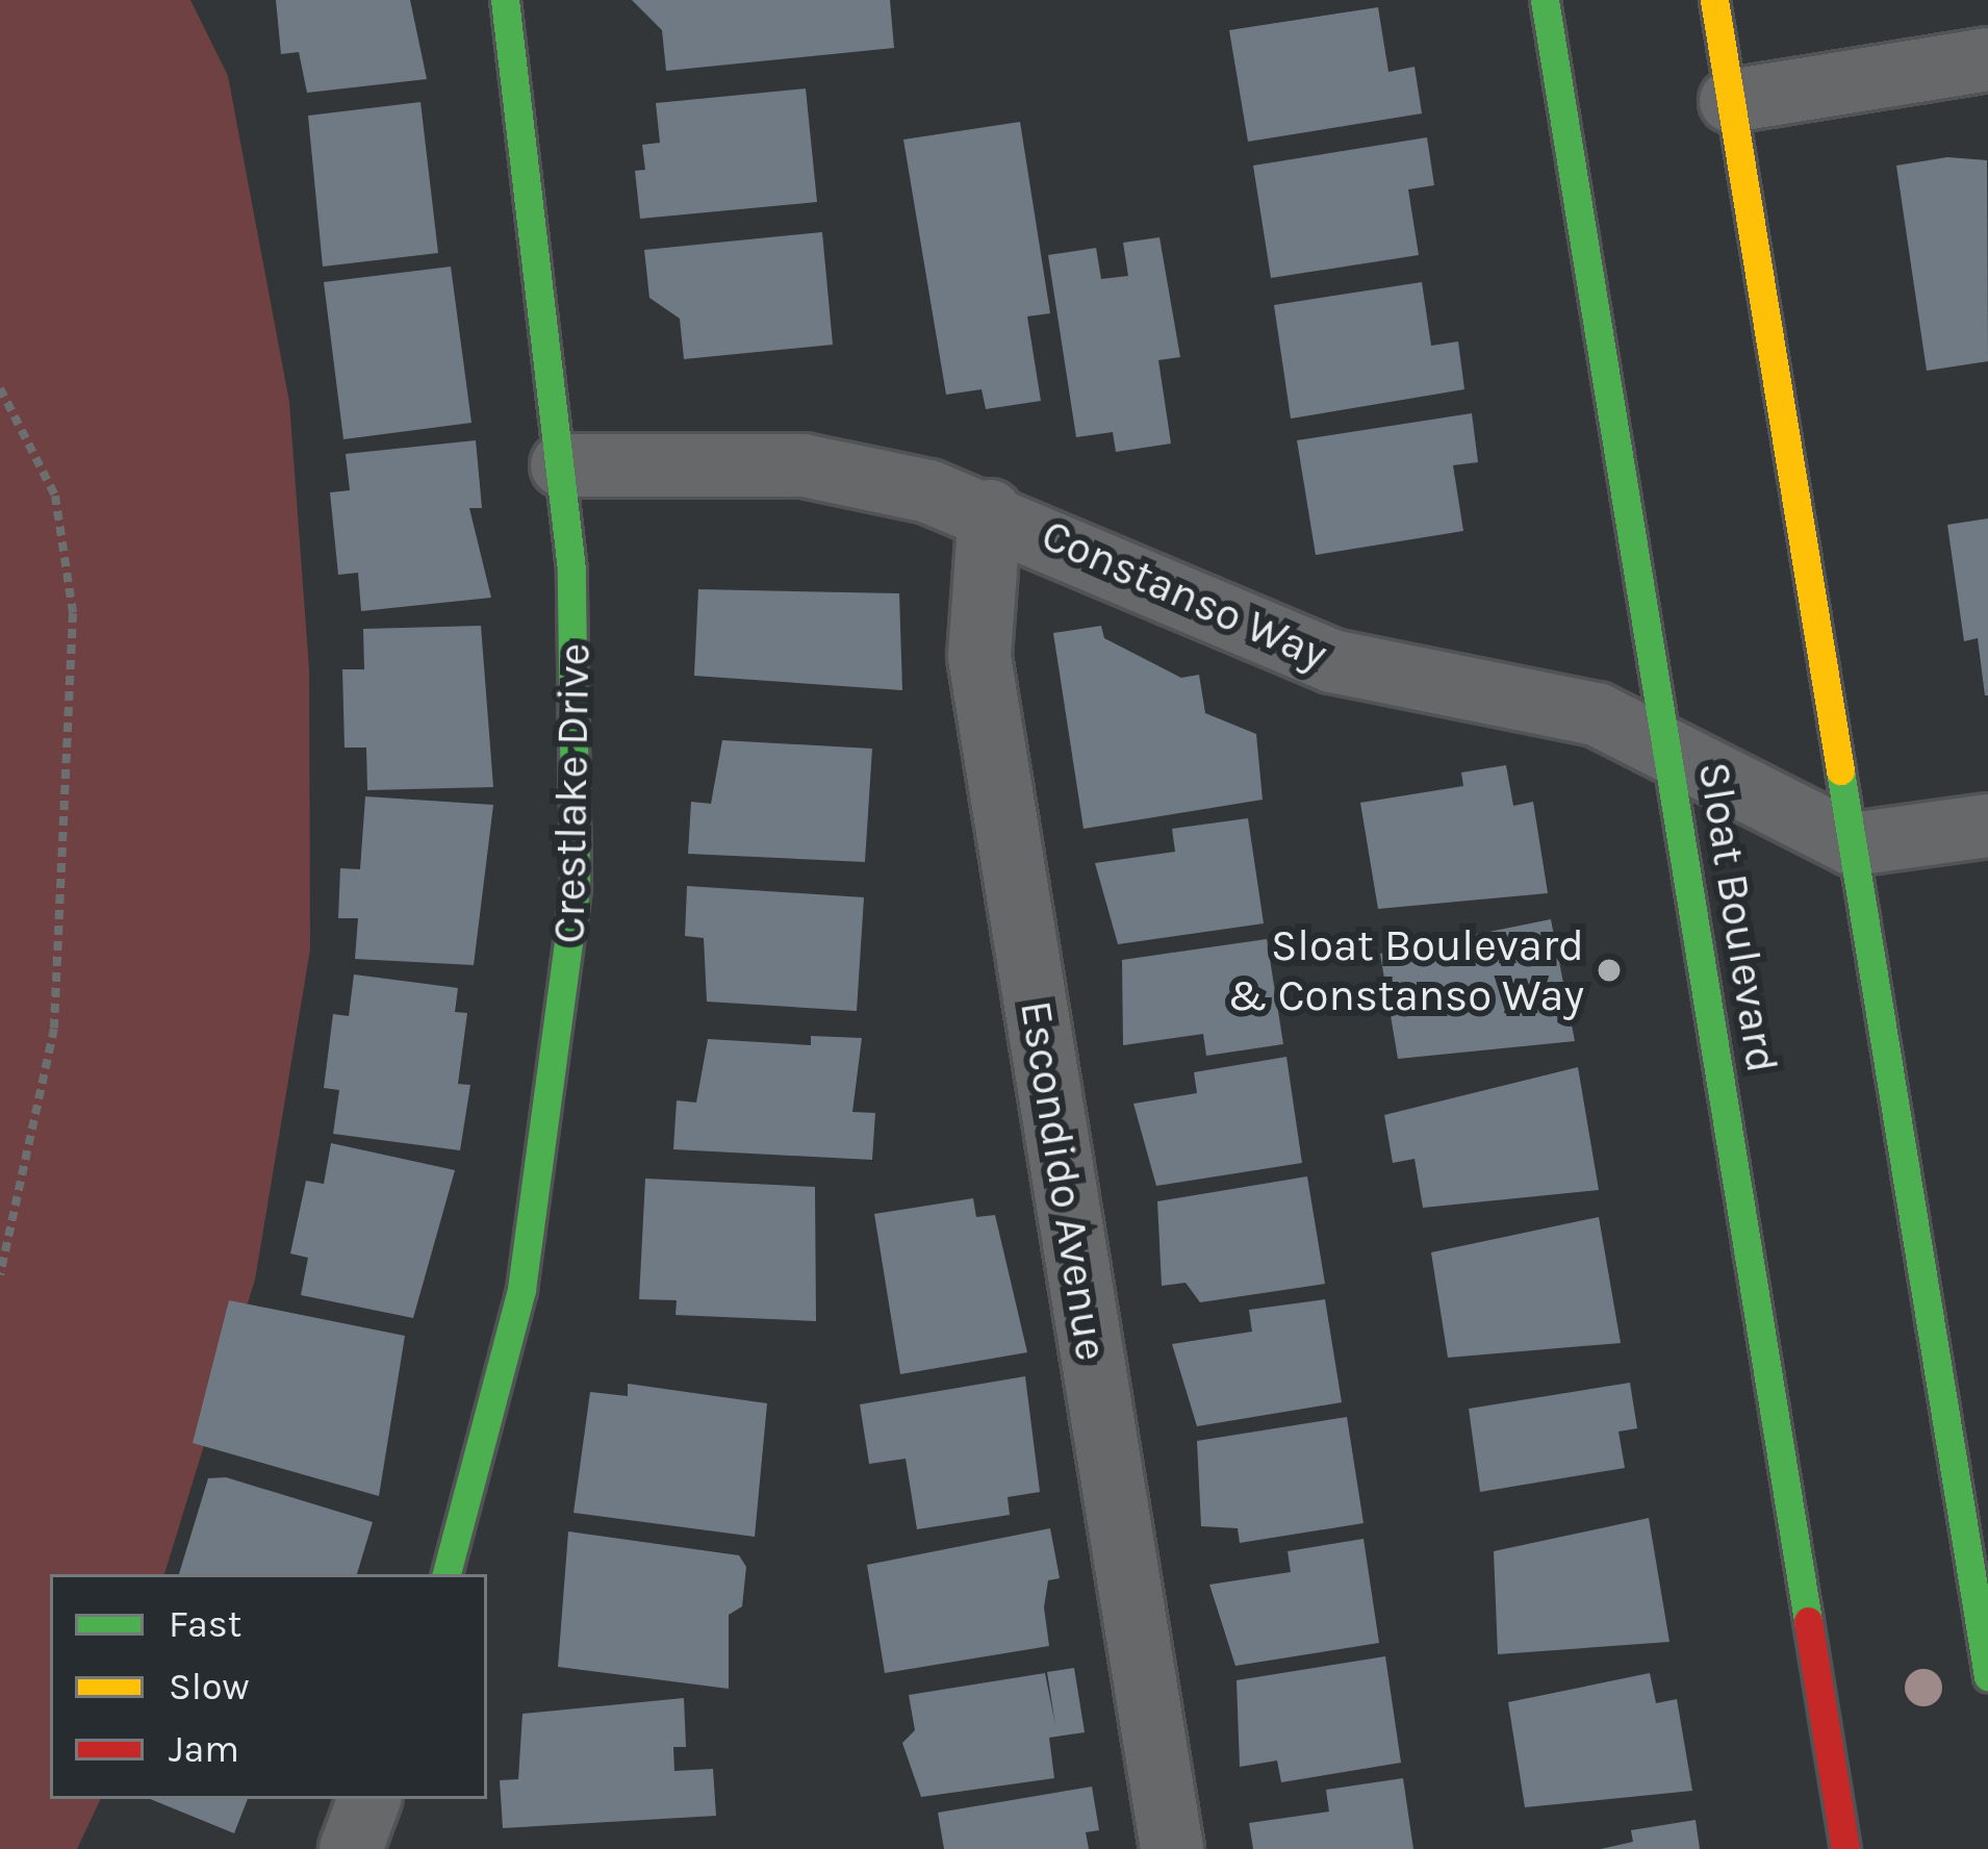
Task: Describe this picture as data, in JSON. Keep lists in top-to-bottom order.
{
  "streets": {
    "main road": ["Crestlake Drive", "Sloat Boulevard"],
    "street": ["Constanso Way", "Escondido Avenue"]
  },
  "crossings": [
    ["Constanso Way", "Crestlake Drive"],
    ["Constanso Way", "Sloat Boulevard"],
    ["Constanso Way", "Escondido Avenue"]
  ],
  "places": ["Sloat Boulevard & Constanso Way"],
  "legend": ["Fast", "Slow", "Jam"]
}
